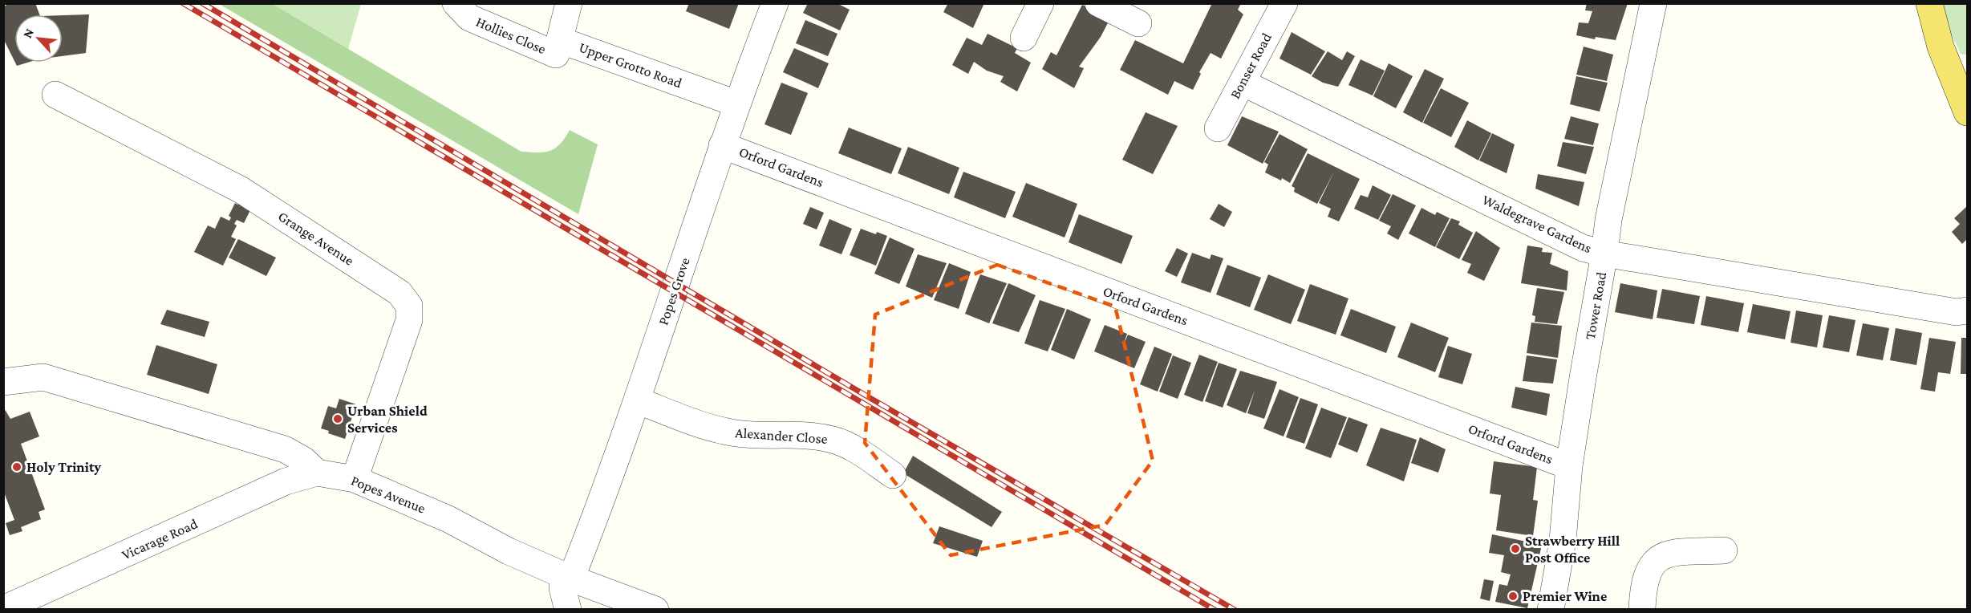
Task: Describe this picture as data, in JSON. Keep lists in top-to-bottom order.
{
  "streets": {
    "street": [
      "Hollies Close",
      "Upper Grotto Road",
      "Bonser Road",
      "Orford Gardens",
      "Waldegrave Gardens",
      "Grange Avenue",
      "Popes Grove",
      "Tower Road",
      "Alexander Close",
      "Popes Avenue",
      "Vicarage Road"
    ]
  },
  "crossings": [
    ["Hollies Close", "Upper Grotto Road"],
    ["Upper Grotto Road", "Popes Grove"],
    ["Bonser Road", "Waldegrave Gardens"],
    ["Orford Gardens", "Popes Grove"],
    ["Orford Gardens", "Tower Road"],
    ["Waldegrave Gardens", "Tower Road"],
    ["Grange Avenue", "Popes Avenue"],
    ["Popes Grove", "Alexander Close"],
    ["Popes Grove", "Popes Avenue"],
    ["Popes Avenue", "Vicarage Road"]
  ],
  "places": [
    "Urban Shield Services",
    "Holy Trinity",
    "Strawberry Hill Post Office",
    "Premier Wine"
  ],
  "north": "top left"
}
